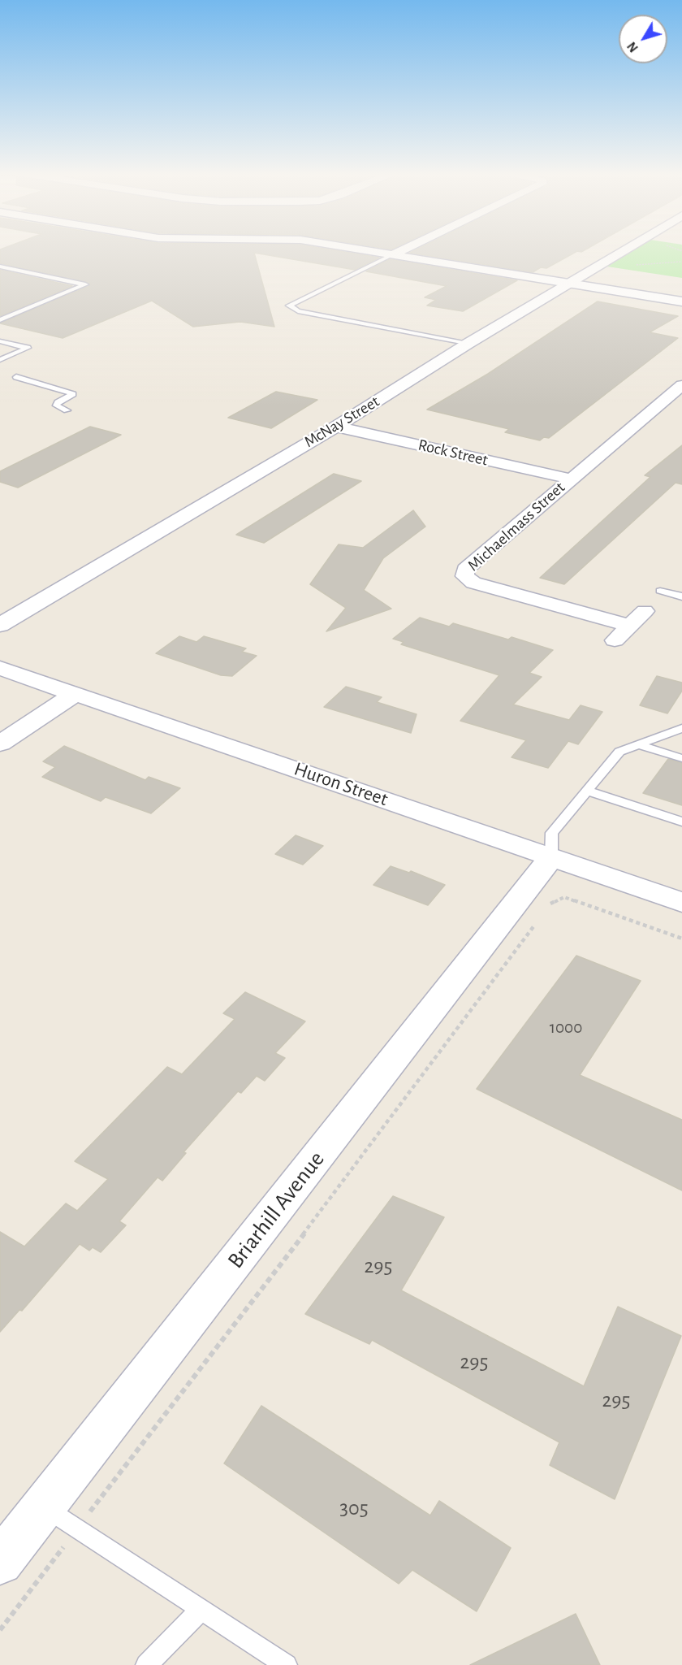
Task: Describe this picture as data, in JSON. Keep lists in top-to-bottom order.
{
  "streets": {
    "street": [
      "McNay Street",
      "Rock Street",
      "Michaelmass Street",
      "Huron Street",
      "Briarhill Avenue"
    ]
  },
  "crossings": [
    ["McNay Street", "Rock Street"],
    ["Rock Street", "Michaelmass Street"],
    ["Huron Street", "Briarhill Avenue"]
  ],
  "house_numbers": [
    "1000",
    "295",
    "295",
    "295",
    "305"
  ],
  "north": "bottom left"
}
